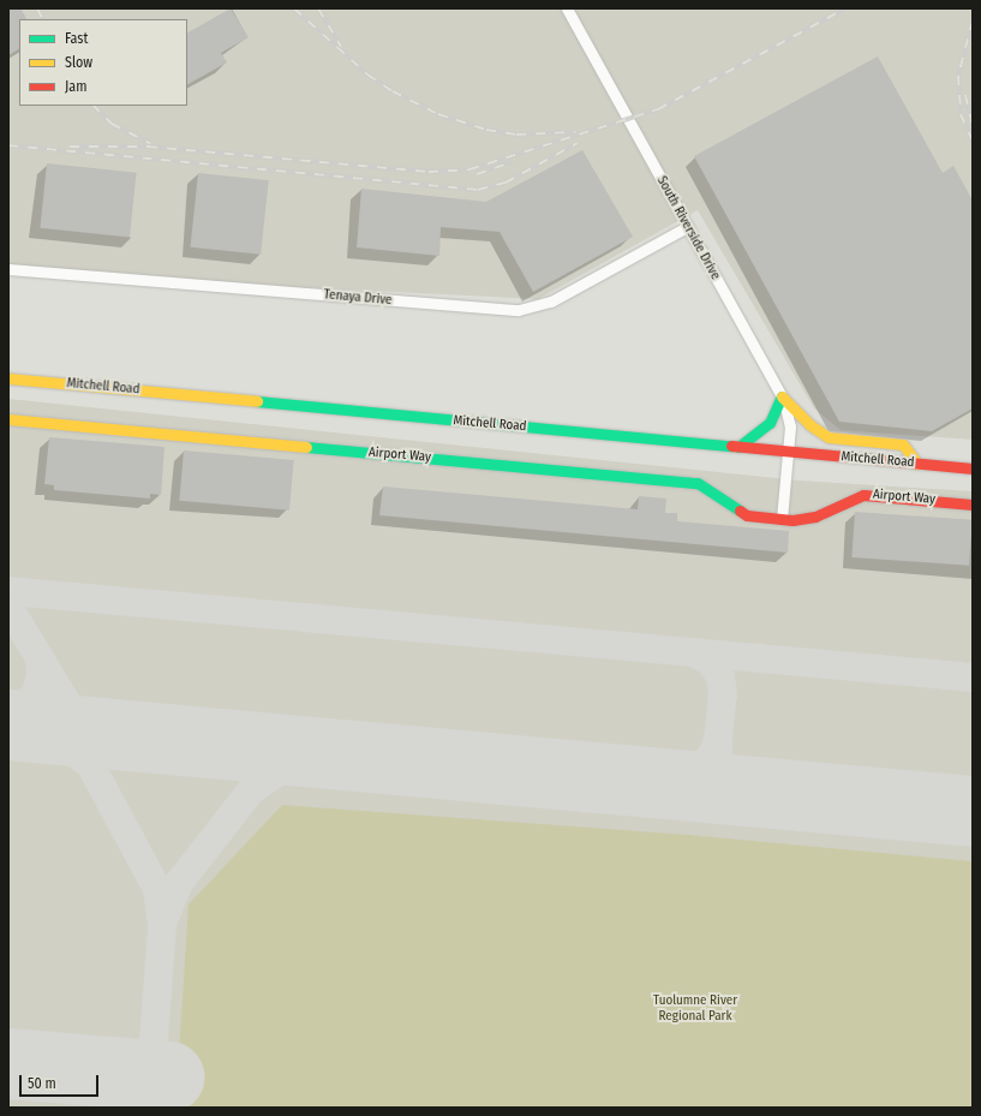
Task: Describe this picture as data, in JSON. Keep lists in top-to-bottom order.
{
  "streets": {
    "main road": ["Mitchell Road", "Airport Way"],
    "street": ["South Riverside Drive", "Tenaya Drive"]
  },
  "crossings": [
    ["South Riverside Drive", "Tenaya Drive"],
    ["South Riverside Drive", "Mitchell Road"]
  ],
  "parks": ["Tuolumne River Regional Park"],
  "legend": ["Fast", "Slow", "Jam"],
  "scale_bar": "50 m"
}
